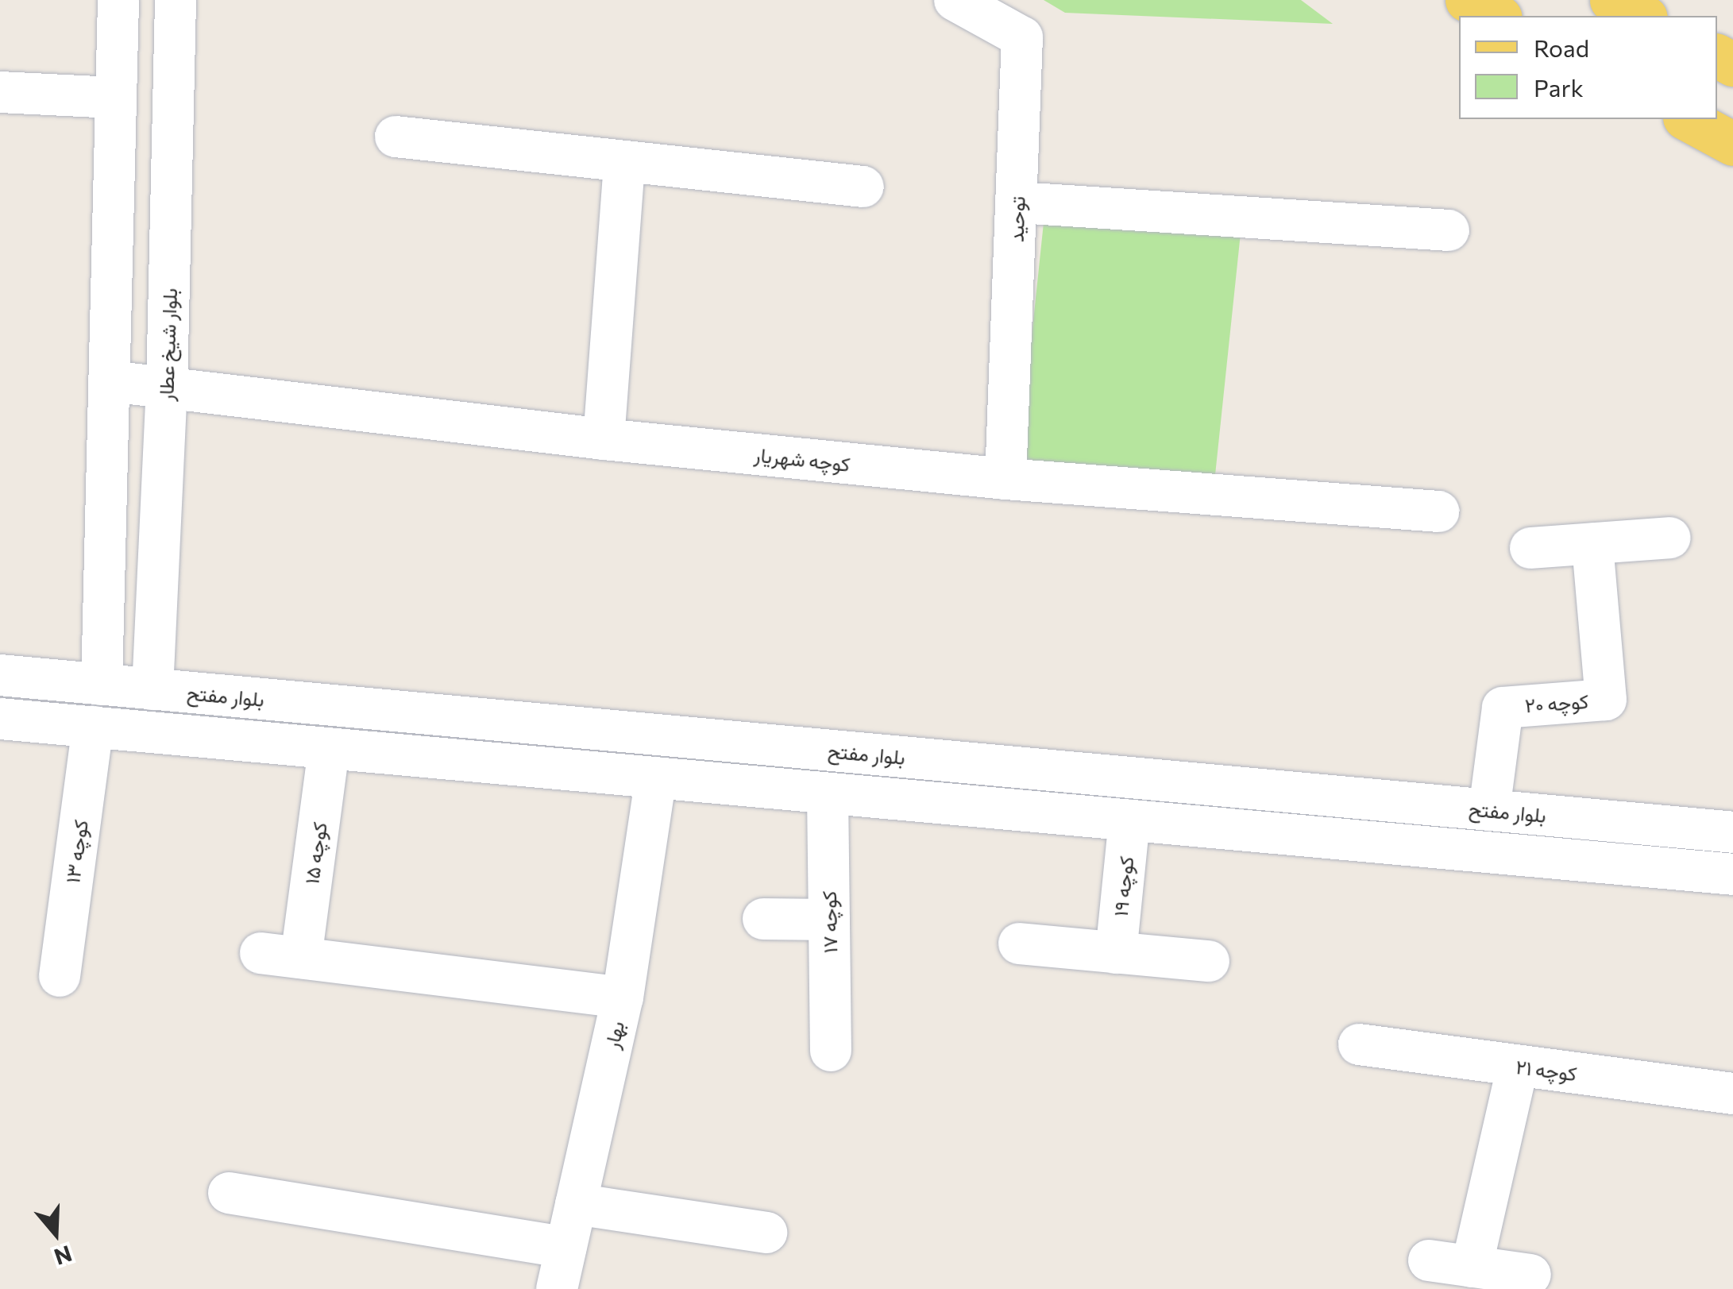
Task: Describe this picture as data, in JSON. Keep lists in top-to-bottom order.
{
  "streets": {
    "street": [
      "توحید",
      "بلوار شیخ عطار",
      "کوچه شهریار",
      "بلوار مفتح",
      "کوچه ۲۰",
      "کوچه ۱۳",
      "کوچه ۱۵",
      "کوچه ۱۹",
      "کوچه ۱۷",
      "بهار",
      "کوچه ۲۱"
    ]
  },
  "crossings": [
    ["توحید", "کوچه شهریار"],
    ["بلوار شیخ عطار", "کوچه شهریار"],
    ["بلوار شیخ عطار", "بلوار مفتح"],
    ["بلوار مفتح", "کوچه ۲۰"]
  ],
  "legend": ["Road", "Park"],
  "north": "bottom"
}
